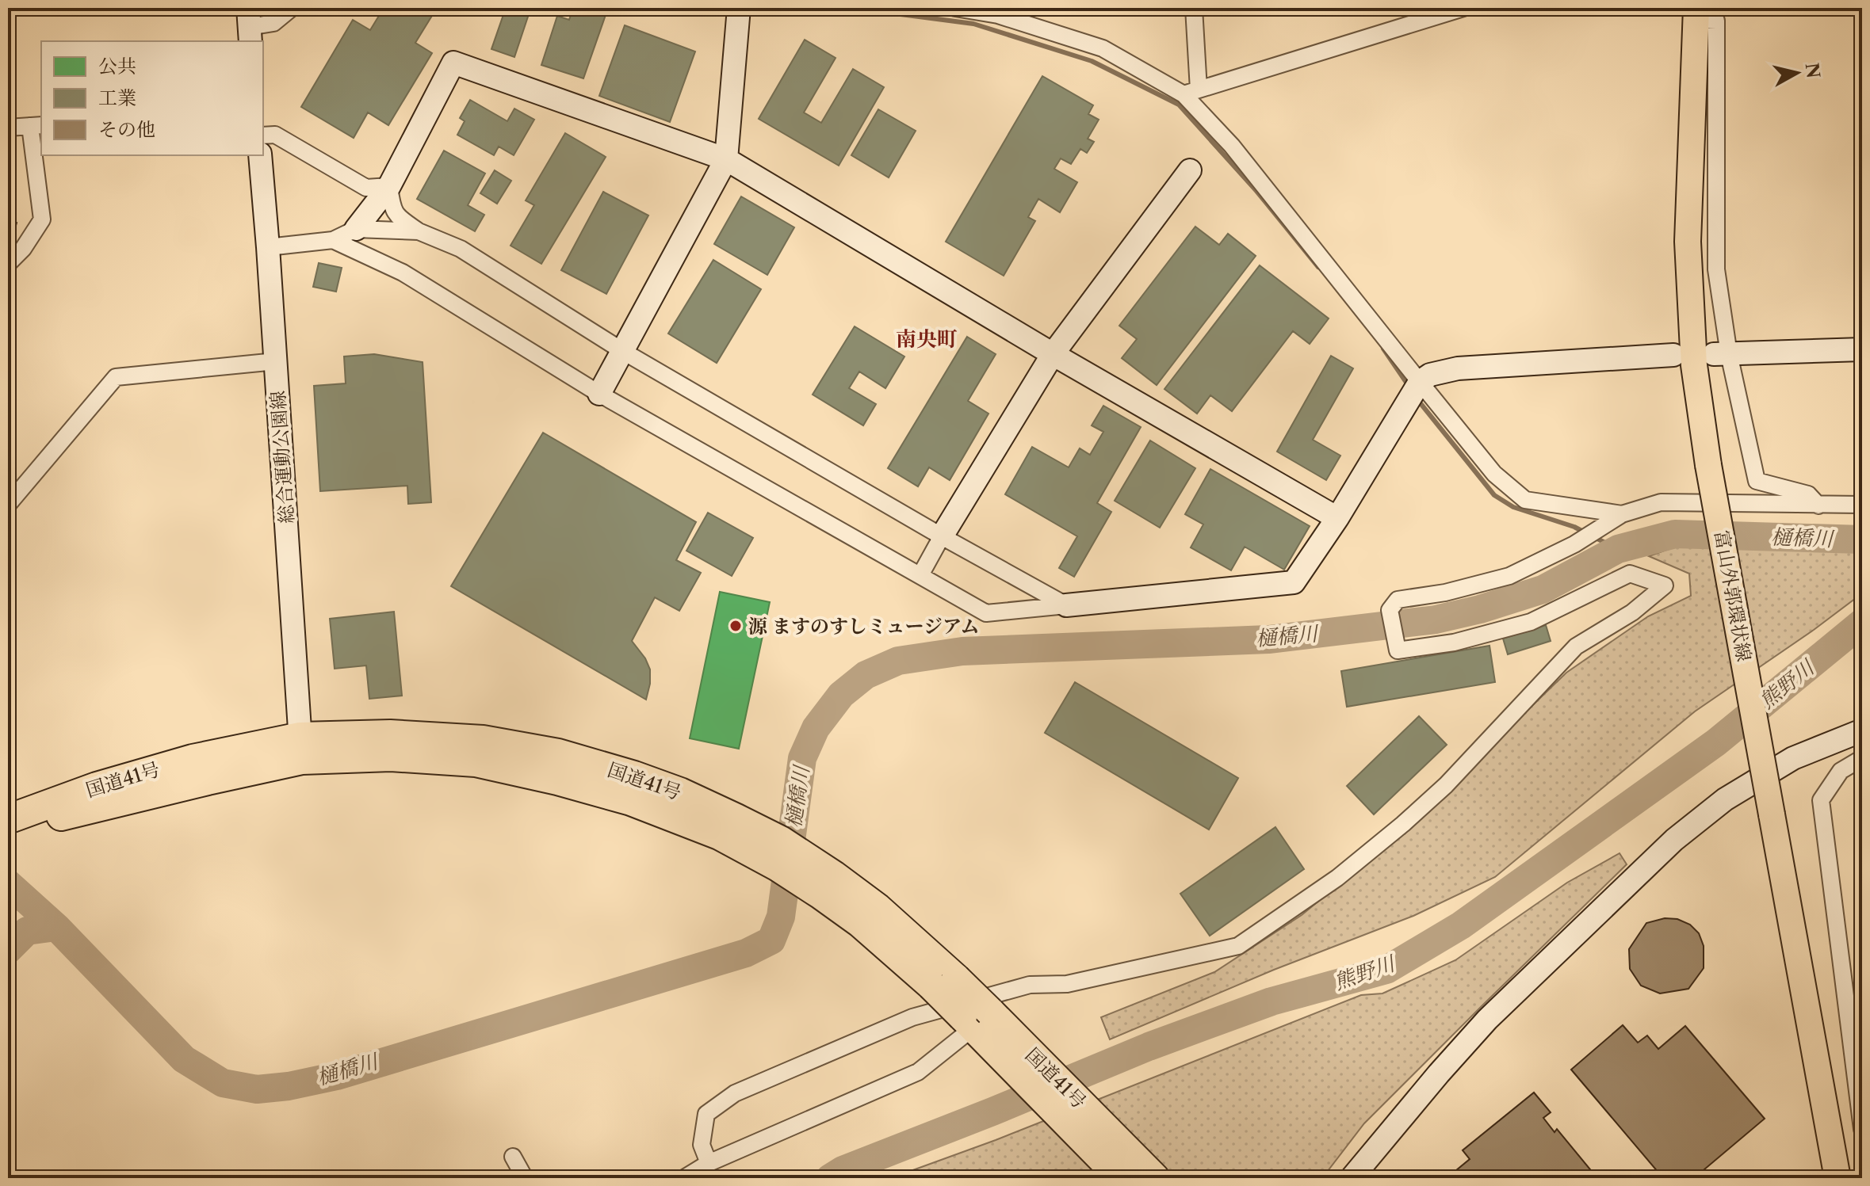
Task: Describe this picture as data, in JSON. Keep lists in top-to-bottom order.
{
  "streets": {
    "highway": ["国道41号"],
    "main road": ["富山外郭環状線"],
    "street": ["総合運動公園線"]
  },
  "crossings": [
    ["総合運動公園線", "国道41号"]
  ],
  "districts": ["南央町"],
  "water": ["樋橋川", "熊野川"],
  "places": ["源 ますのすしミュージアム"],
  "legend": ["公共", "工業", "その他"],
  "north": "right"
}
